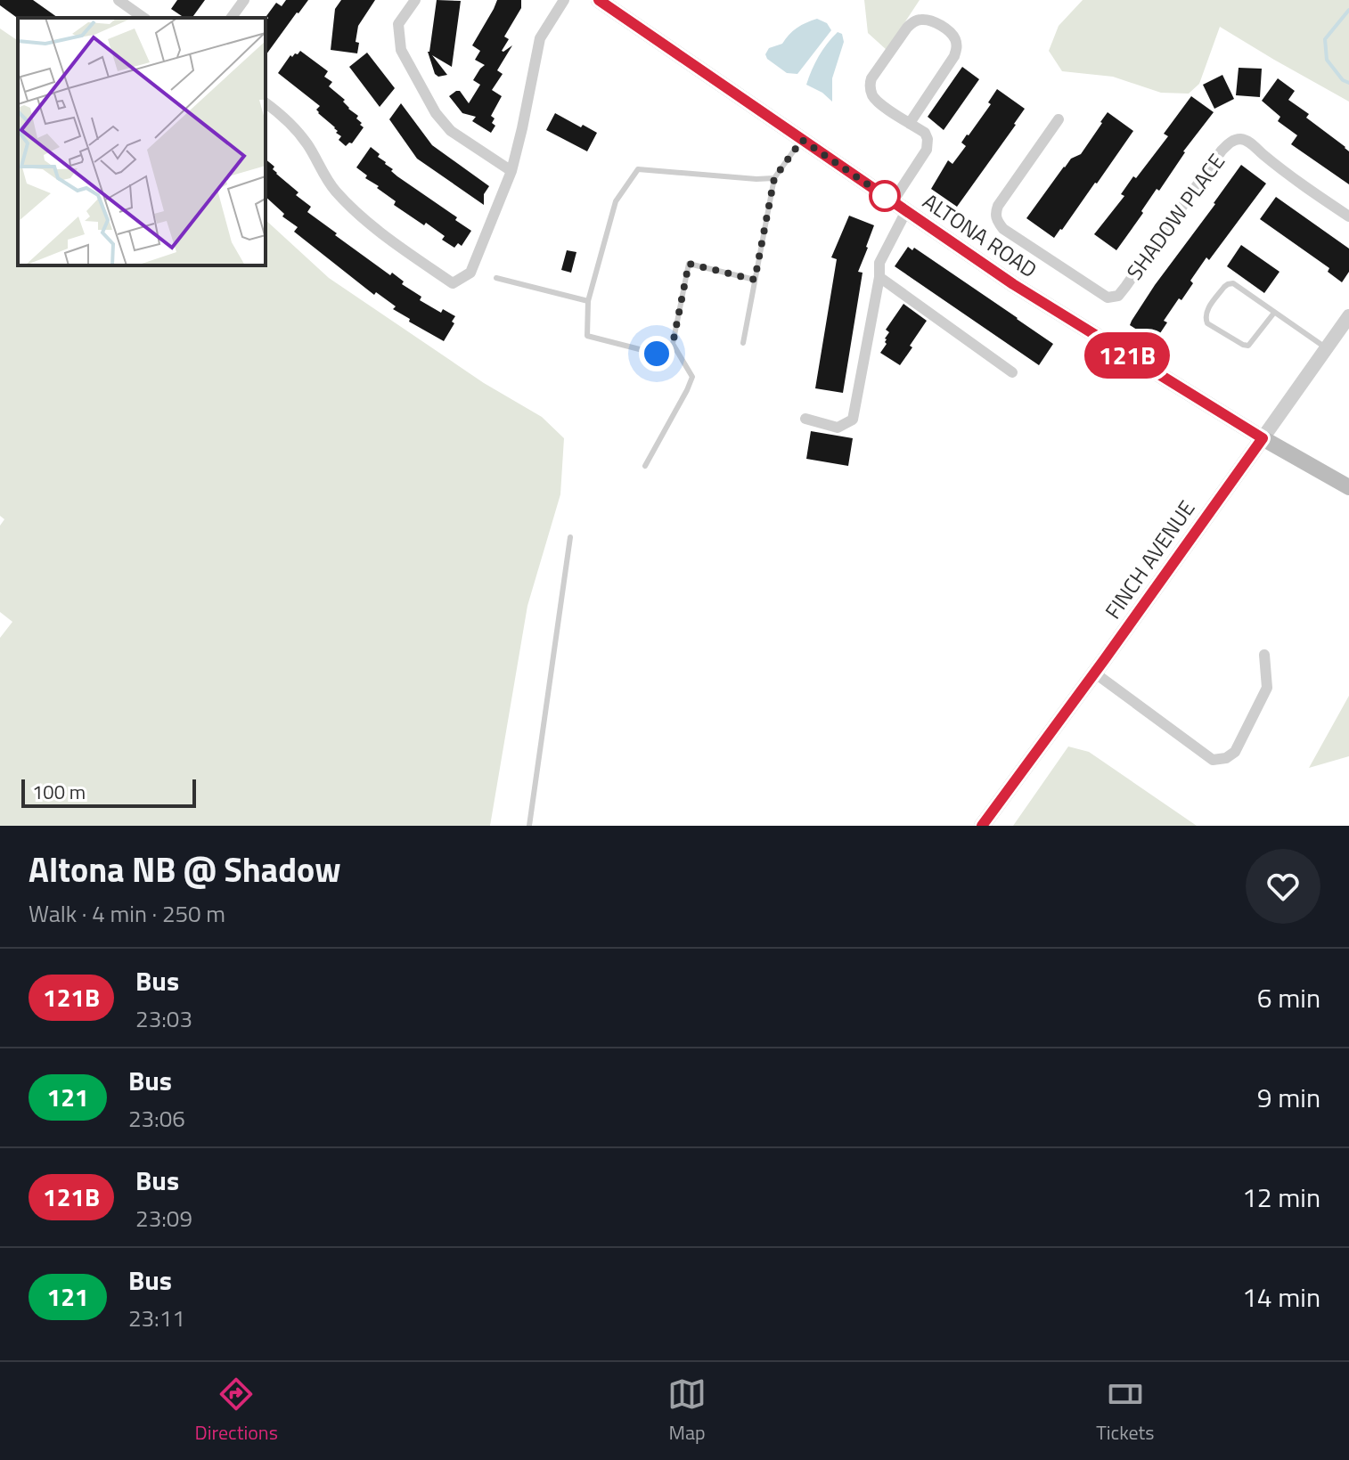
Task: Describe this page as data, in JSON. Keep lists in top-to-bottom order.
{
  "streets": {
    "main road": ["ALTONA ROAD", "FINCH AVENUE"],
    "street": ["SHADOW PLACE"]
  },
  "crossings": [
    ["ALTONA ROAD", "FINCH AVENUE"]
  ],
  "lines": ["bus line 121B"],
  "scale_bar": "100 m",
  "page": {
    "on_map": "121B",
    "scale": "100 m",
    "heading": ["Altona NB @ Shadow", "Walk · 4 min · 250 m"],
    "list": [
      {
        "mark": "121B",
        "name": "Bus",
        "note": "23:03",
        "value": "6 min"
      },
      {
        "mark": "121",
        "name": "Bus",
        "note": "23:06",
        "value": "9 min"
      },
      {
        "mark": "121B",
        "name": "Bus",
        "note": "23:09",
        "value": "12 min"
      },
      {
        "mark": "121",
        "name": "Bus",
        "note": "23:11",
        "value": "14 min"
      }
    ],
    "tabs": ["Directions", "Map", "Tickets"]
  }
}
